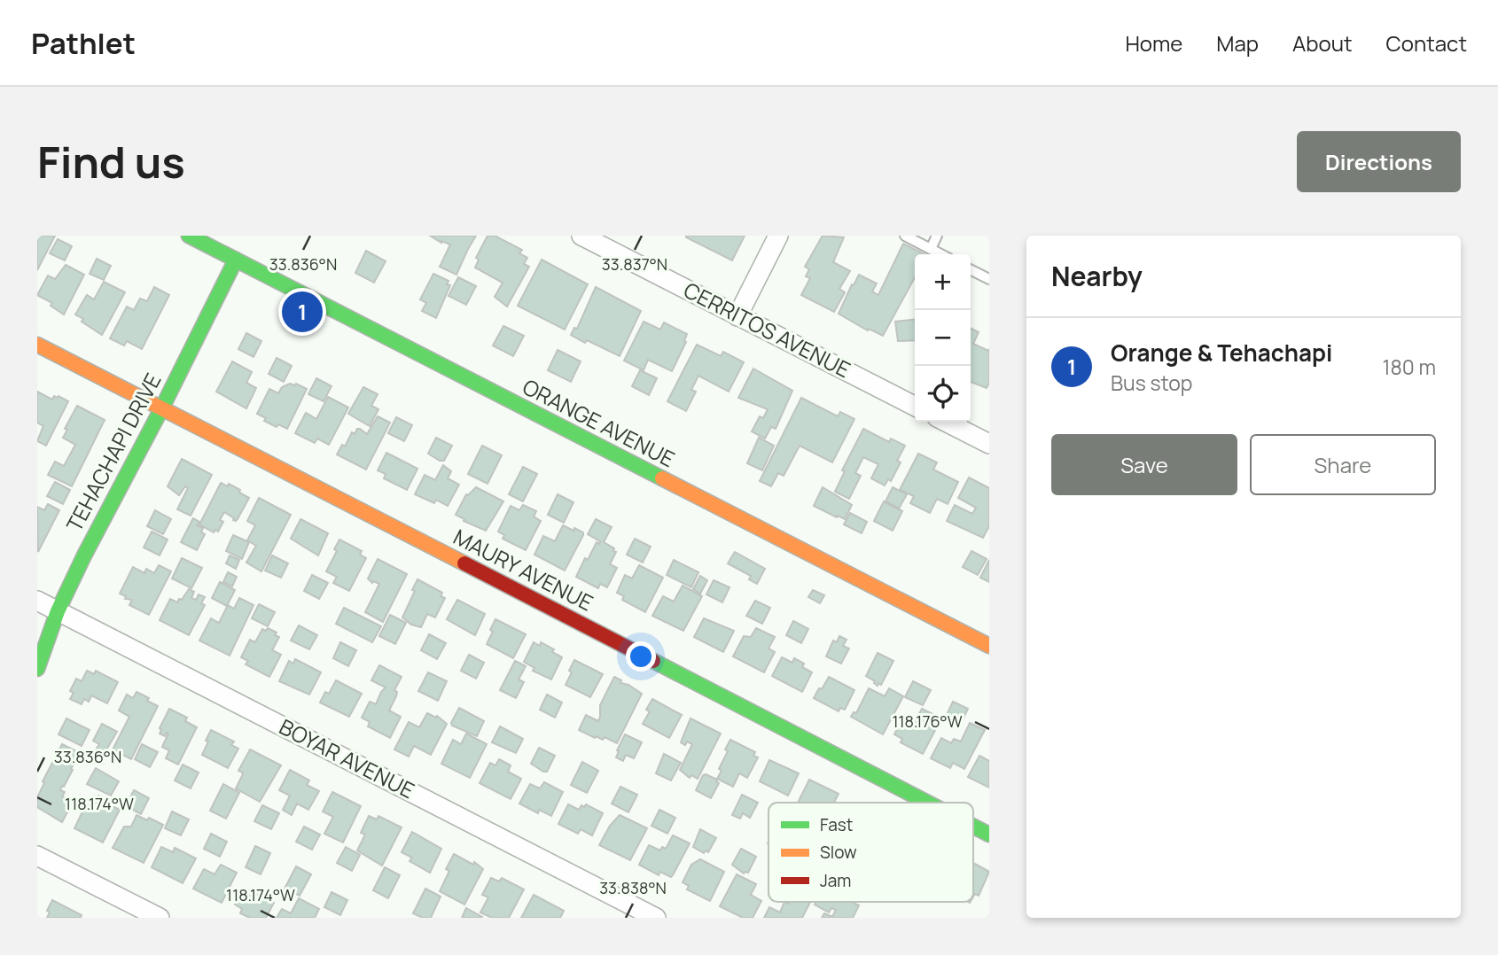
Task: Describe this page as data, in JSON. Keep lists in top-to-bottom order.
{
  "streets": {
    "street": [
      "CERRITOS AVENUE",
      "ORANGE AVENUE",
      "TEHACHAPI DRIVE",
      "MAURY AVENUE",
      "BOYAR AVENUE"
    ]
  },
  "crossings": [
    ["ORANGE AVENUE", "TEHACHAPI DRIVE"],
    ["TEHACHAPI DRIVE", "MAURY AVENUE"],
    ["TEHACHAPI DRIVE", "BOYAR AVENUE"]
  ],
  "legend": ["Fast", "Slow", "Jam"],
  "page": {
    "header": "Pathlet",
    "nav": [
      "Home",
      "Map",
      "About",
      "Contact"
    ],
    "buttons": [
      "Directions",
      ["Save", "Share"]
    ],
    "title": "Find us",
    "heading": "Nearby",
    "map_buttons": ["+", "−"],
    "pins": "1",
    "list": [
      {
        "mark": "1",
        "name": "Orange & Tehachapi",
        "note": "Bus stop",
        "value": "180 m"
      }
    ]
  },
  "coordinates": [
    "33.836°N",
    "33.837°N",
    "118.176°W",
    "118.174°W",
    "33.838°N"
  ]
}
